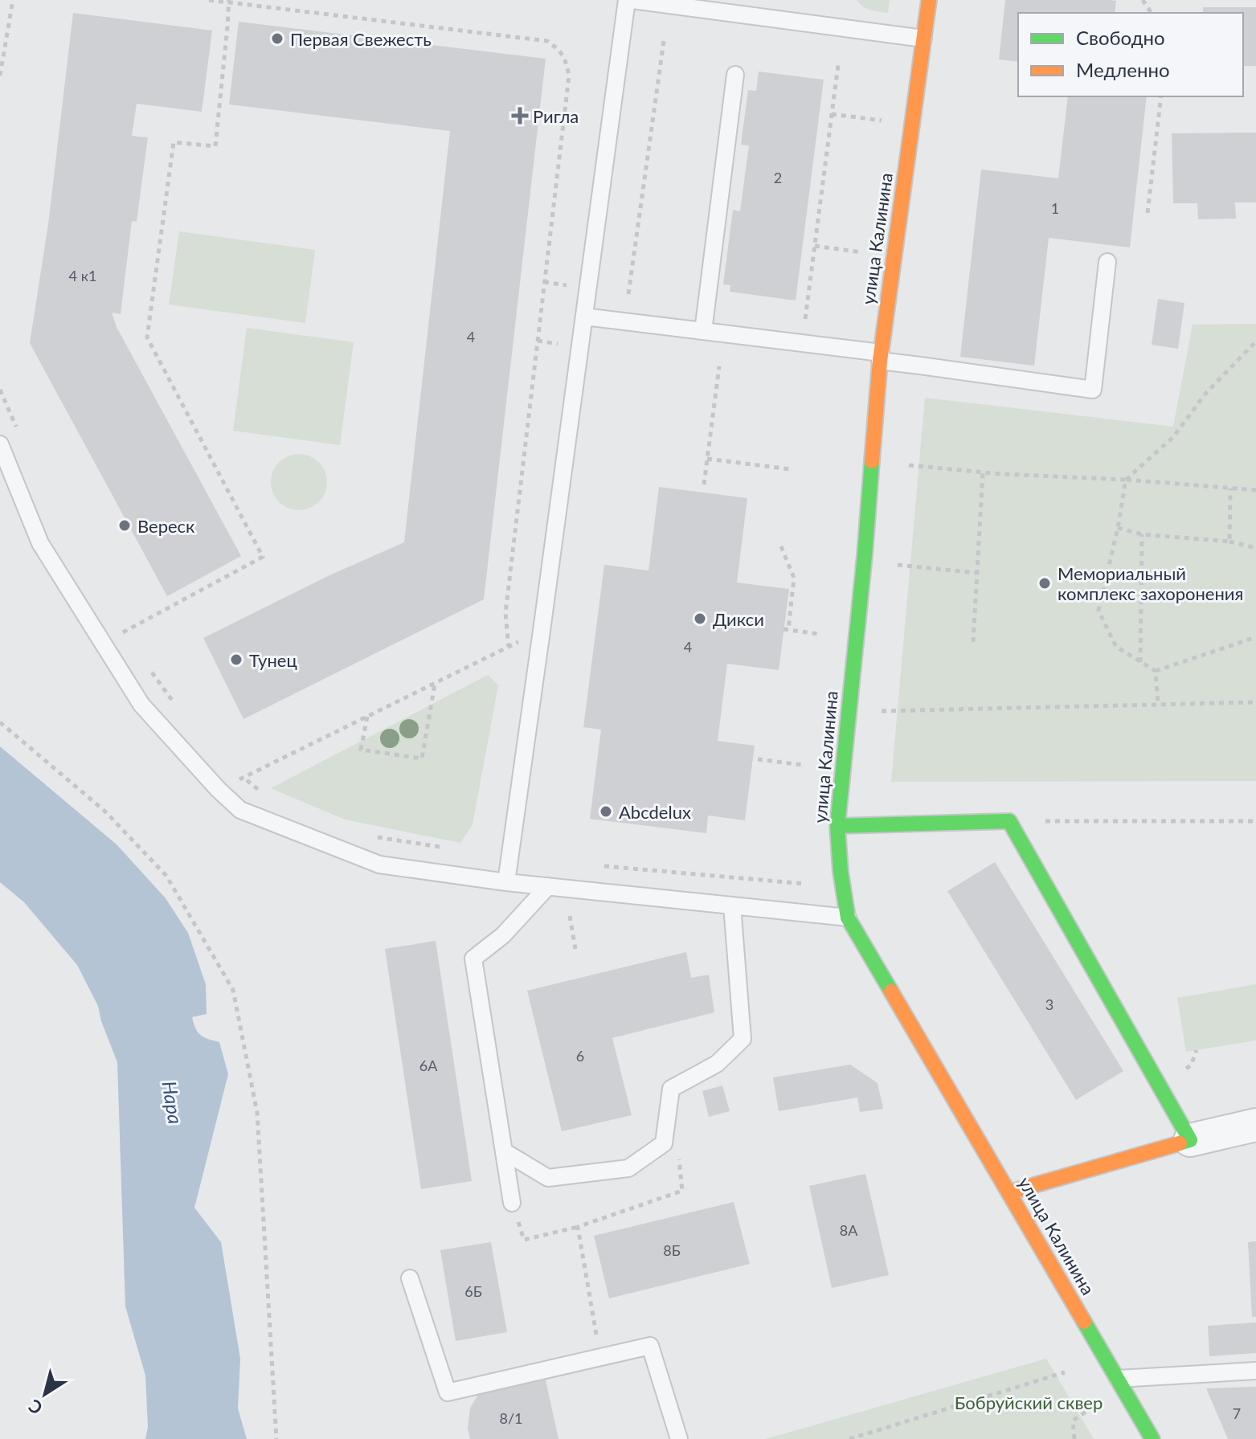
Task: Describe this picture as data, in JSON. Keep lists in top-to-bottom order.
{
  "streets": {
    "street": ["улица Калинина"]
  },
  "water": ["Нара"],
  "parks": ["Бобруйский сквер"],
  "places": {
    "other": [
      "Первая Свежесть",
      "Вереcк",
      "Мемориальный комплекс захоронения",
      "Дикси",
      "Тунец",
      "Abcdelux"
    ],
    "health": ["Ригла"]
  },
  "house_numbers": [
    "2",
    "1",
    "4 к1",
    "4",
    "4",
    "3",
    "6",
    "6А",
    "8А",
    "8Б",
    "6Б",
    "7",
    "8/1"
  ],
  "legend": ["Свободно", "Медленно"],
  "north": "bottom left"
}
